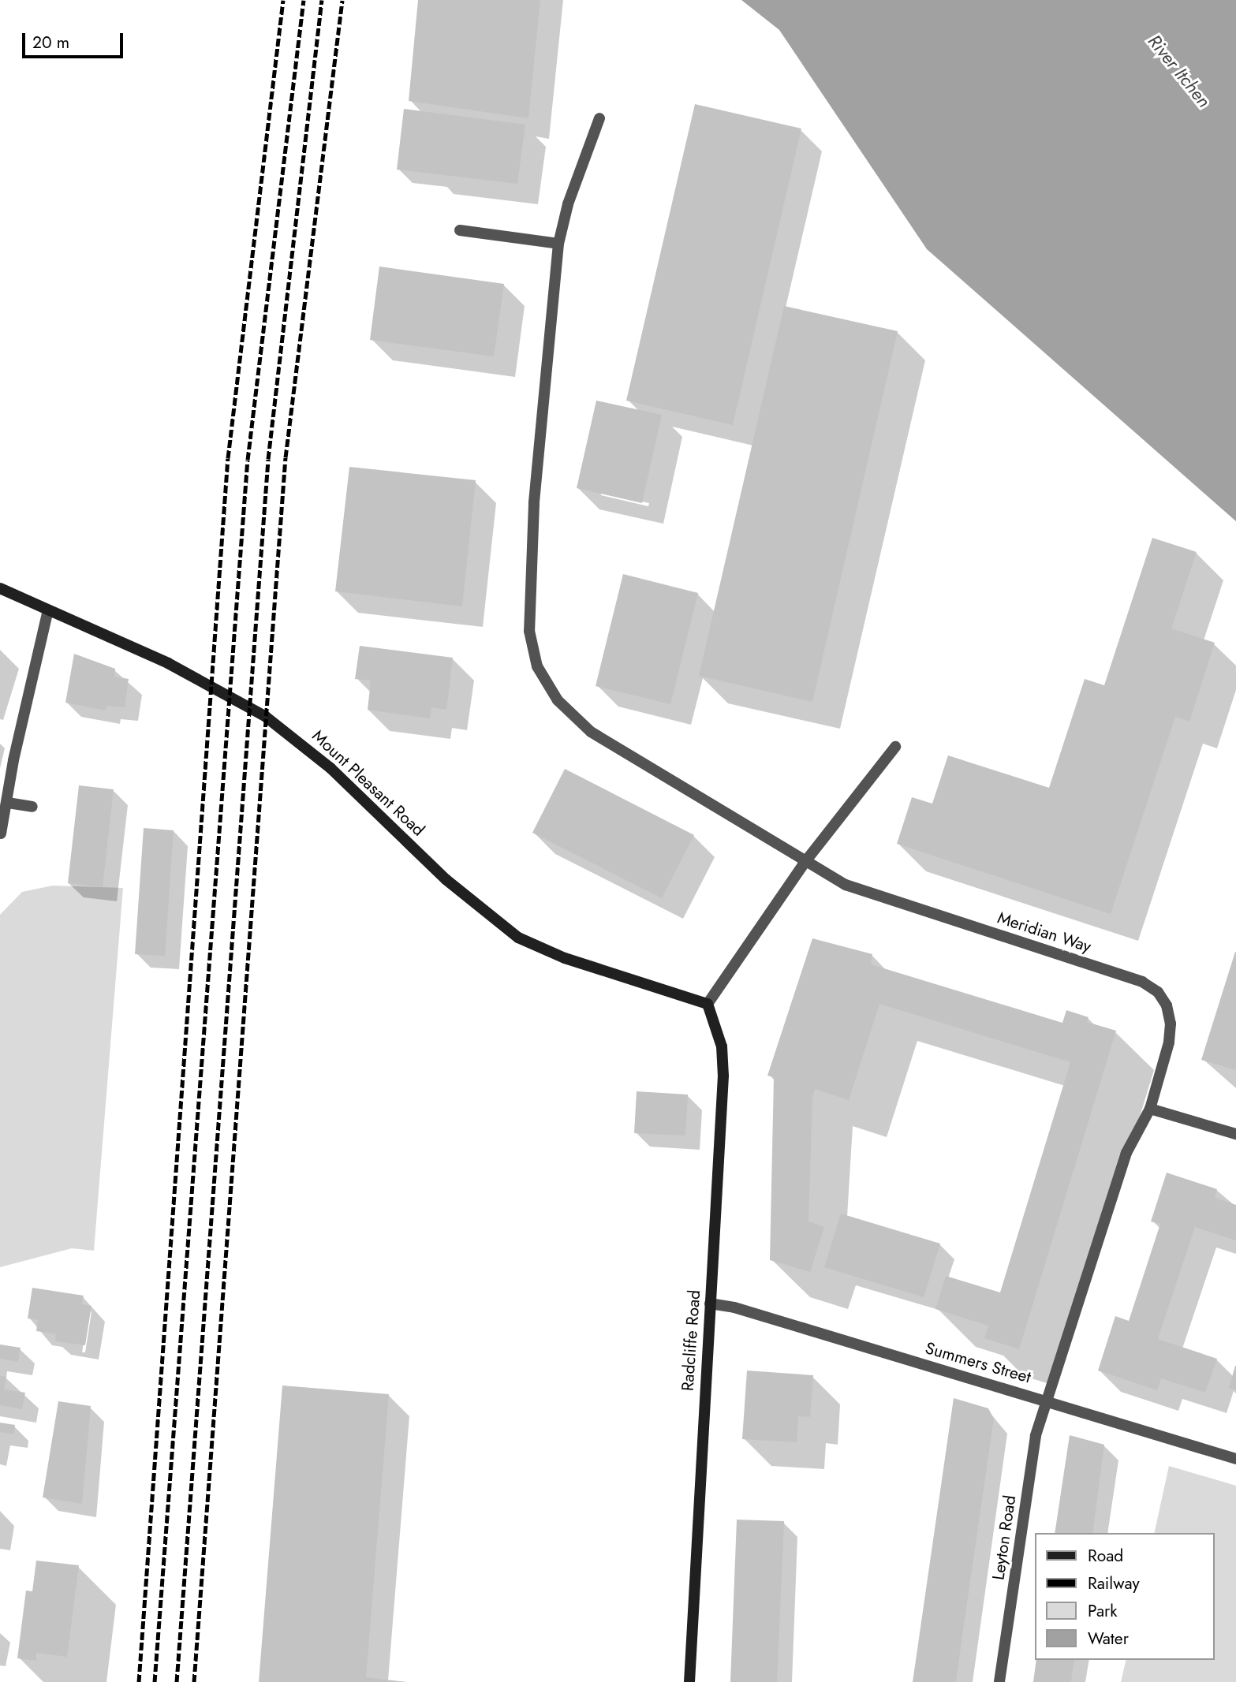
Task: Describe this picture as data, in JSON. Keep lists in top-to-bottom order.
{
  "streets": {
    "street": [
      "Mount Pleasant Road",
      "Meridian Way",
      "Radcliffe Road",
      "Summers Street",
      "Leyton Road"
    ]
  },
  "crossings": [
    ["Mount Pleasant Road", "Radcliffe Road"],
    ["Meridian Way", "Summers Street"],
    ["Meridian Way", "Leyton Road"],
    ["Radcliffe Road", "Summers Street"],
    ["Summers Street", "Leyton Road"]
  ],
  "water": ["River Itchen"],
  "legend": [
    "Road",
    "Railway",
    "Park",
    "Water"
  ],
  "scale_bar": "20 m"
}
